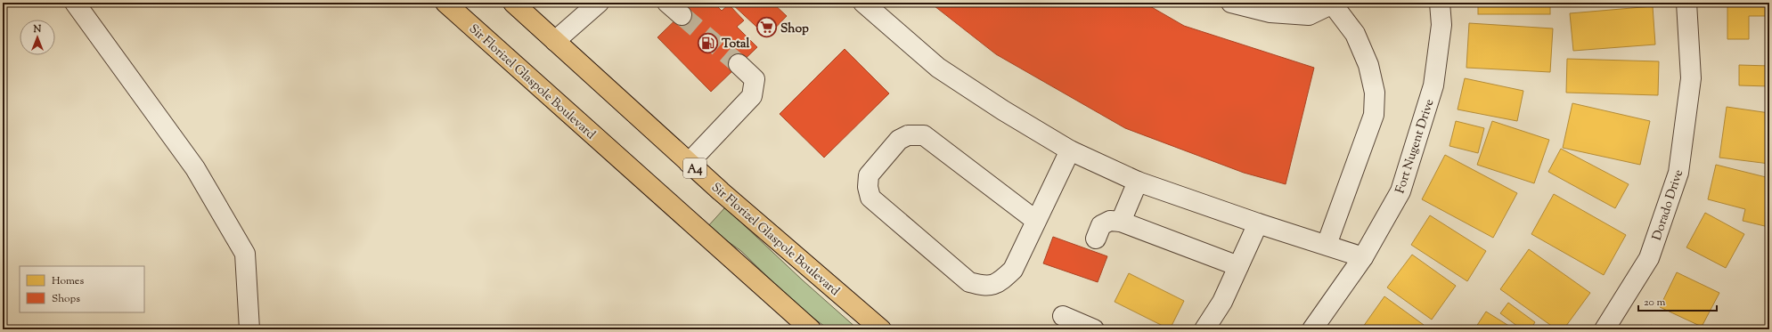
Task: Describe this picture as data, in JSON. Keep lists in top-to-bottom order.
{
  "streets": {
    "highway": ["Sir Florizel Glaspole Boulevard", "A4"],
    "street": ["Fort Nugent Drive", "Dorado Drive"]
  },
  "places": {
    "supermarket": ["Shop"],
    "fuel station": ["Total"]
  },
  "legend": ["Homes", "Shops"],
  "scale_bar": "20 m",
  "north": "top"
}
